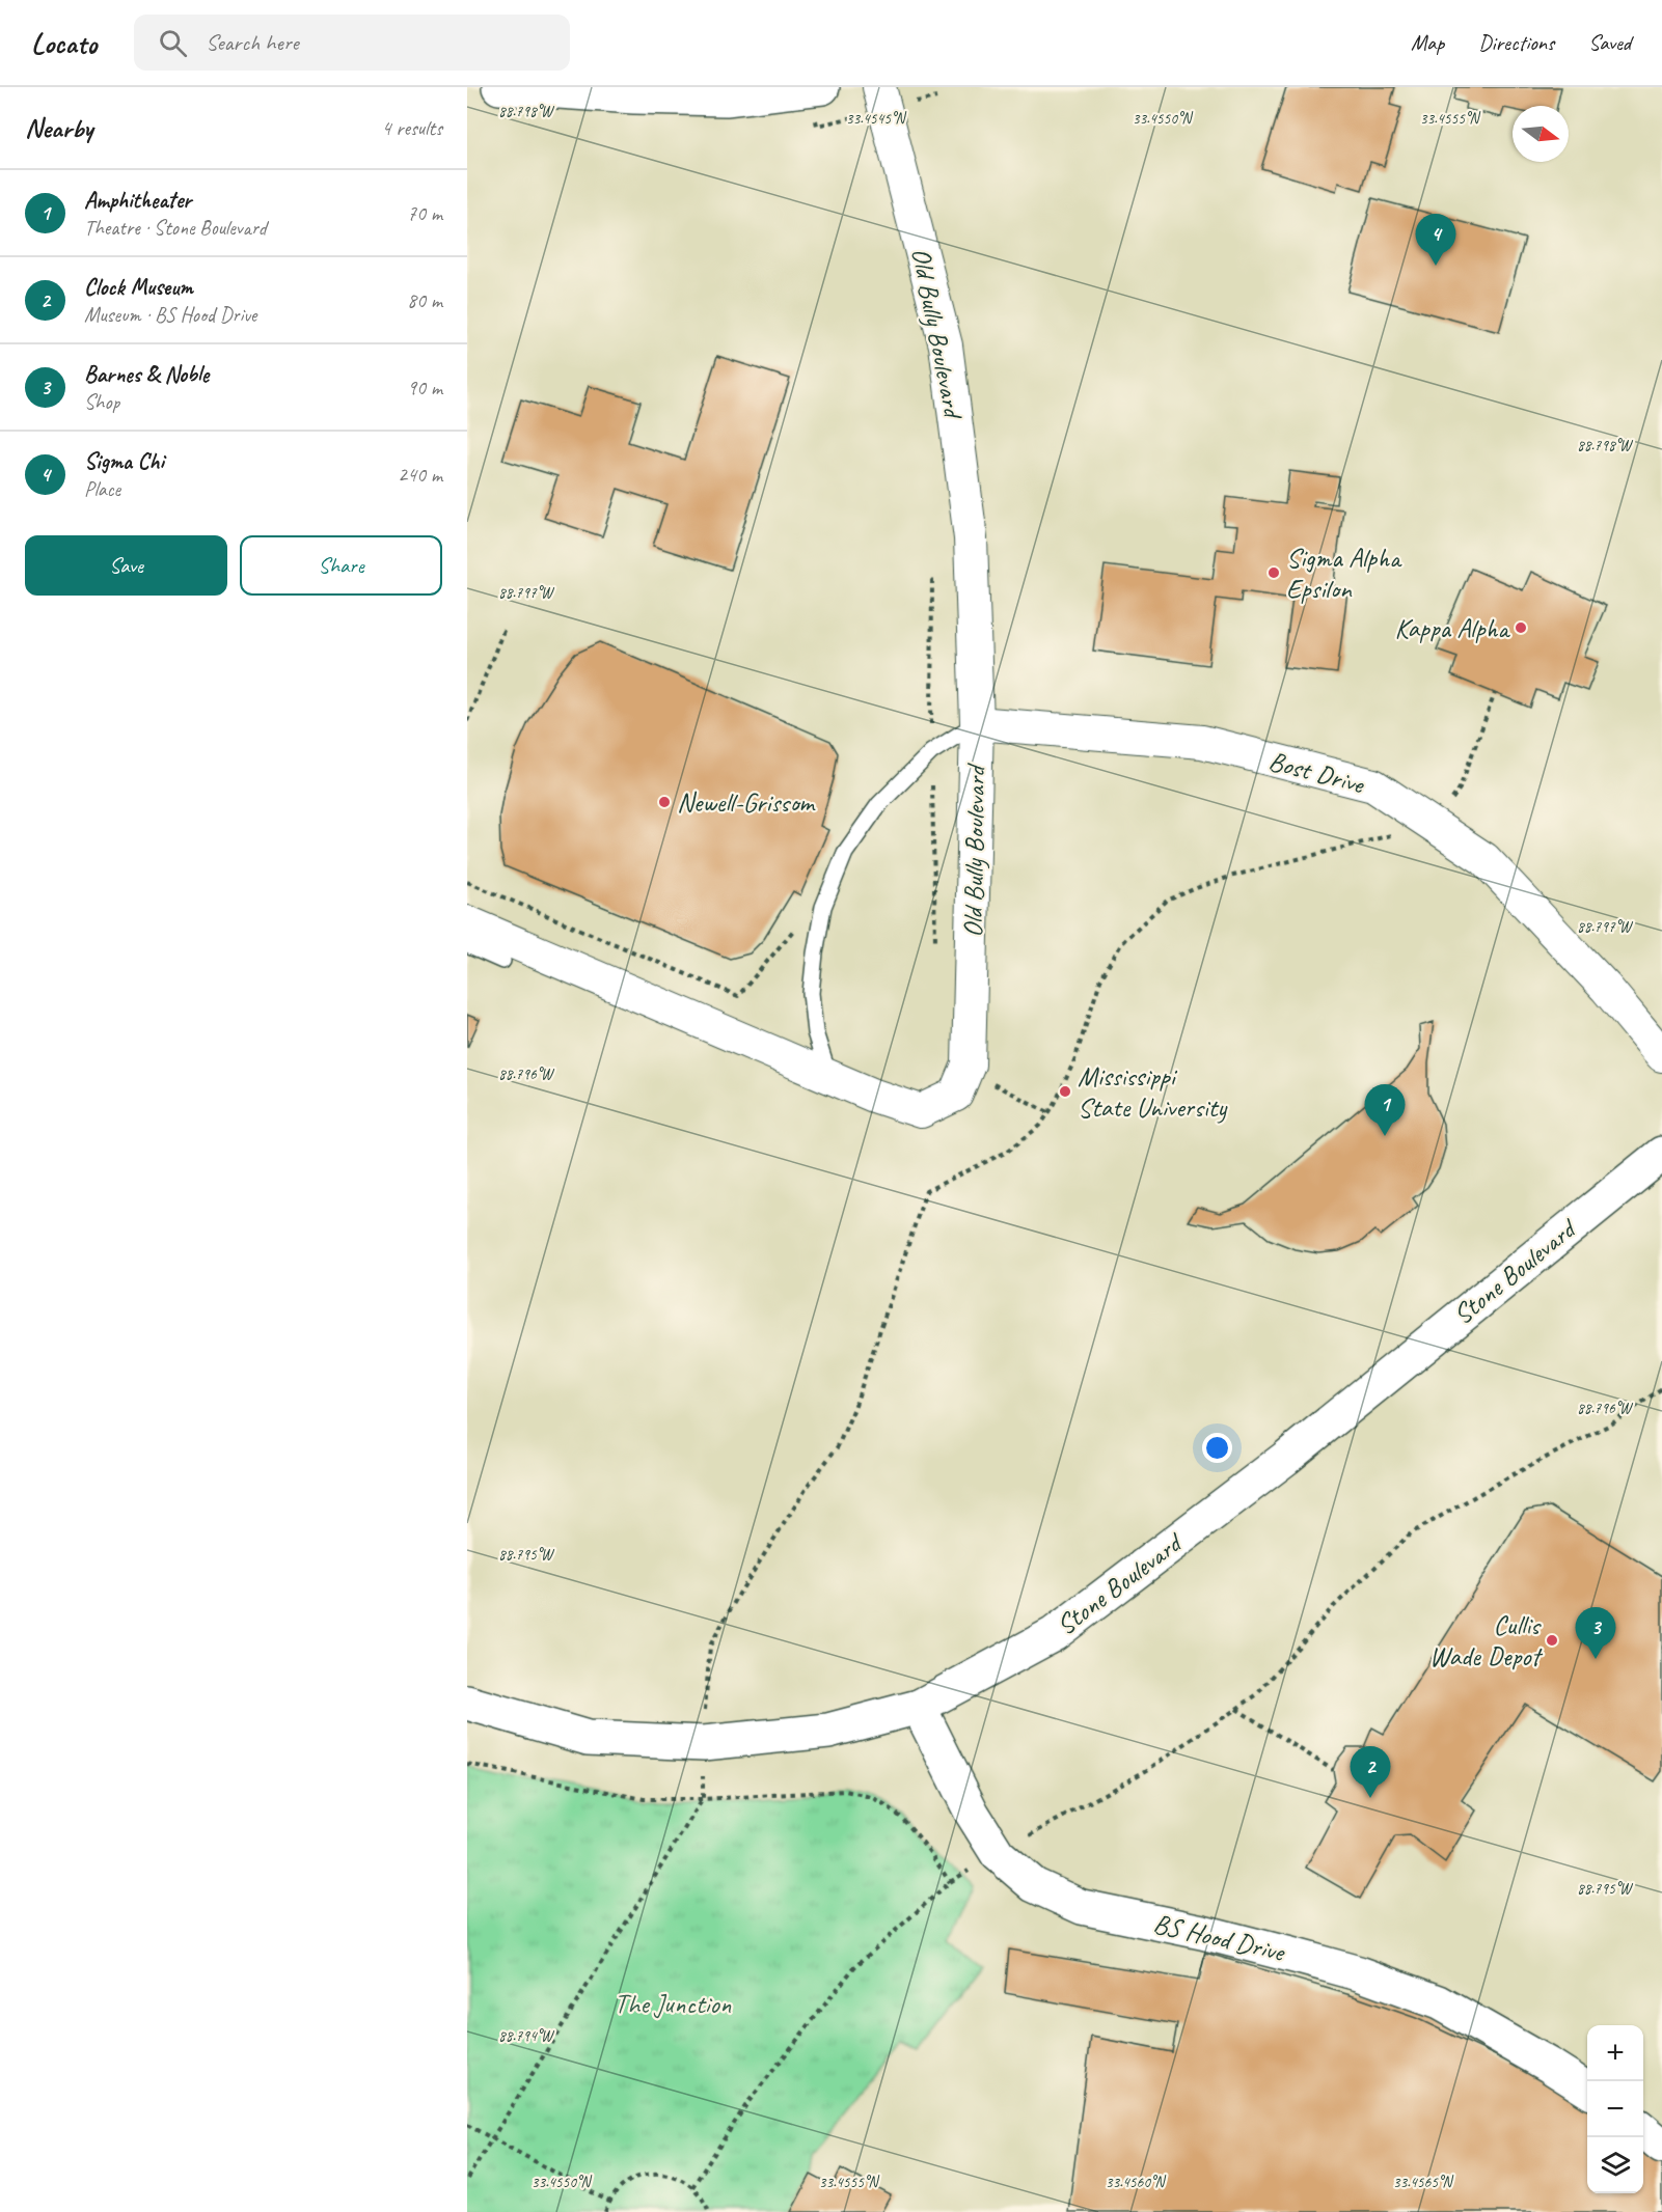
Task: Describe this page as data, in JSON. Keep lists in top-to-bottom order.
{
  "streets": {
    "street": [
      "Old Bully Boulevard",
      "Bost Drive",
      "Stone Boulevard",
      "BS Hood Drive"
    ]
  },
  "crossings": [
    ["Old Bully Boulevard", "Bost Drive"],
    ["Stone Boulevard", "BS Hood Drive"]
  ],
  "parks": ["The Junction"],
  "places": [
    "Sigma Alpha Epsilon",
    "Kappa Alpha",
    "Newell-Grissom",
    "Mississippi State University",
    "Cullis Wade Depot"
  ],
  "north": "right",
  "page": {
    "header": "Locato",
    "search": "Search here",
    "nav": ["Map", "Directions", "Saved"],
    "heading": ["Nearby", "4 results"],
    "list": [
      {
        "mark": "1",
        "name": "Amphitheater",
        "note": "Theatre · Stone Boulevard",
        "value": "70 m"
      },
      {
        "mark": "2",
        "name": "Clock Museum",
        "note": "Museum · BS Hood Drive",
        "value": "80 m"
      },
      {
        "mark": "3",
        "name": "Barnes & Noble",
        "note": "Shop",
        "value": "90 m"
      },
      {
        "mark": "4",
        "name": "Sigma Chi",
        "note": "Place",
        "value": "240 m"
      }
    ],
    "pins": [
      "4",
      "1",
      "3",
      "2"
    ],
    "buttons": ["Save", "Share"],
    "map_buttons": ["+", "−"]
  },
  "coordinates": [
    "88.798°W",
    "33.4545°N",
    "33.4550°N",
    "33.4555°N",
    "88.797°W",
    "88.796°W",
    "88.795°W",
    "88.794°W",
    "33.4560°N",
    "33.4565°N"
  ]
}
